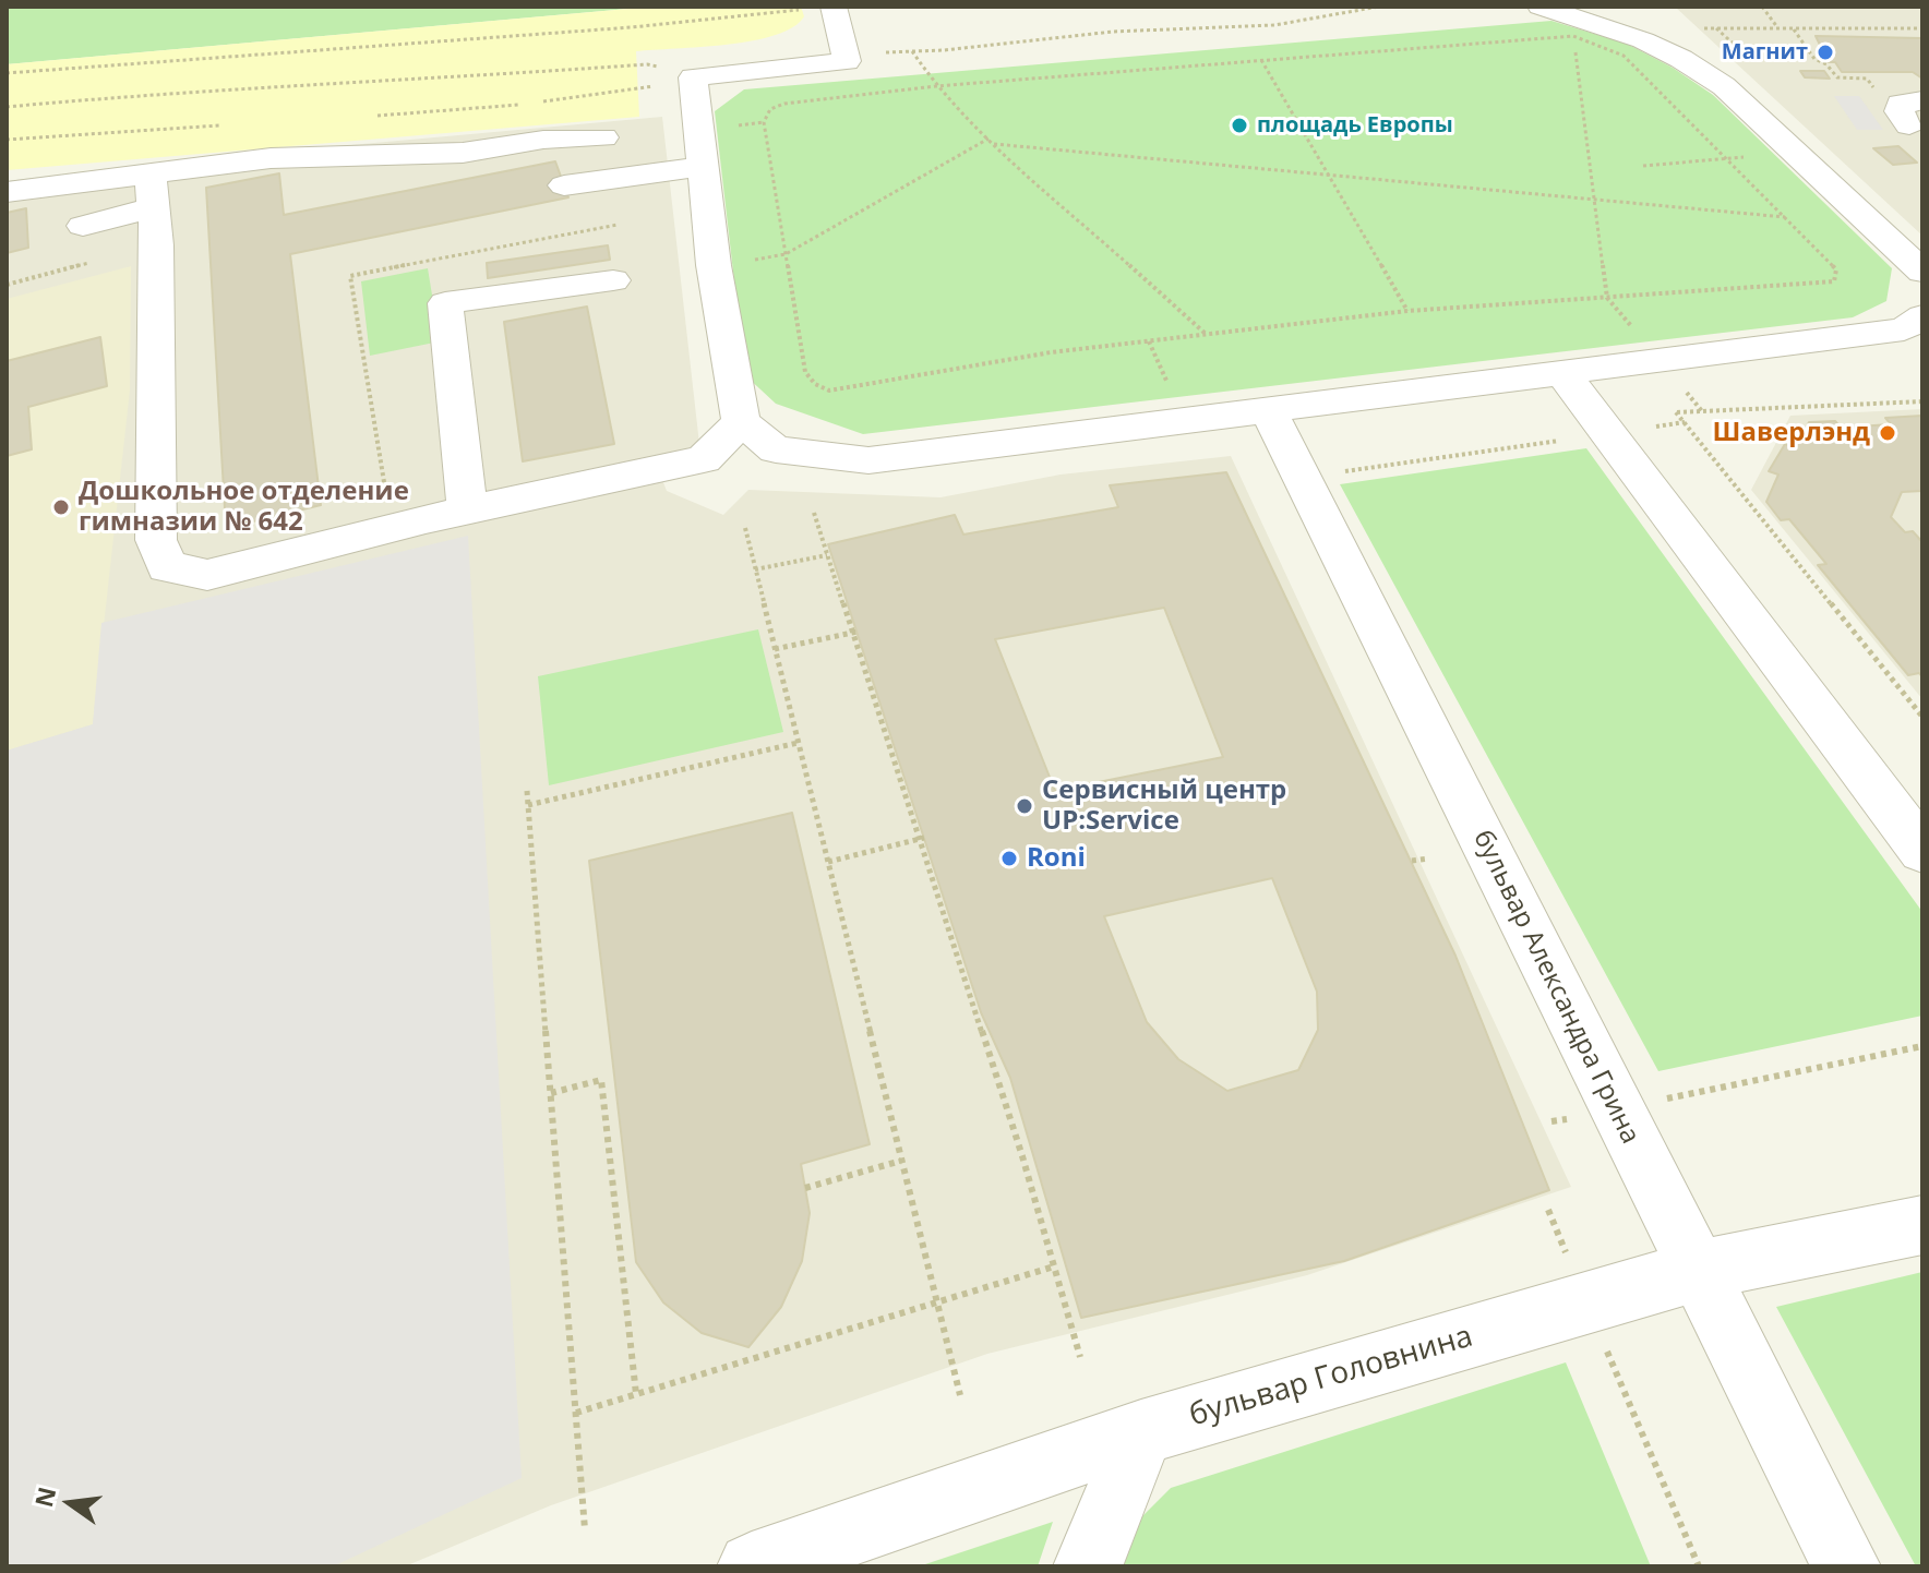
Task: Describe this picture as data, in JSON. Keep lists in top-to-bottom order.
{
  "streets": {
    "street": ["бульвар Александра Грина", "бульвар Головнина"]
  },
  "crossings": [
    ["бульвар Александра Грина", "бульвар Головнина"]
  ],
  "places": [
    "Магнит",
    "площадь Европы",
    "Шаверлэнд",
    "Дошкольное отделение гимназии № 642",
    "Сервисный центр UP:Service",
    "Roni"
  ],
  "north": "left"
}
